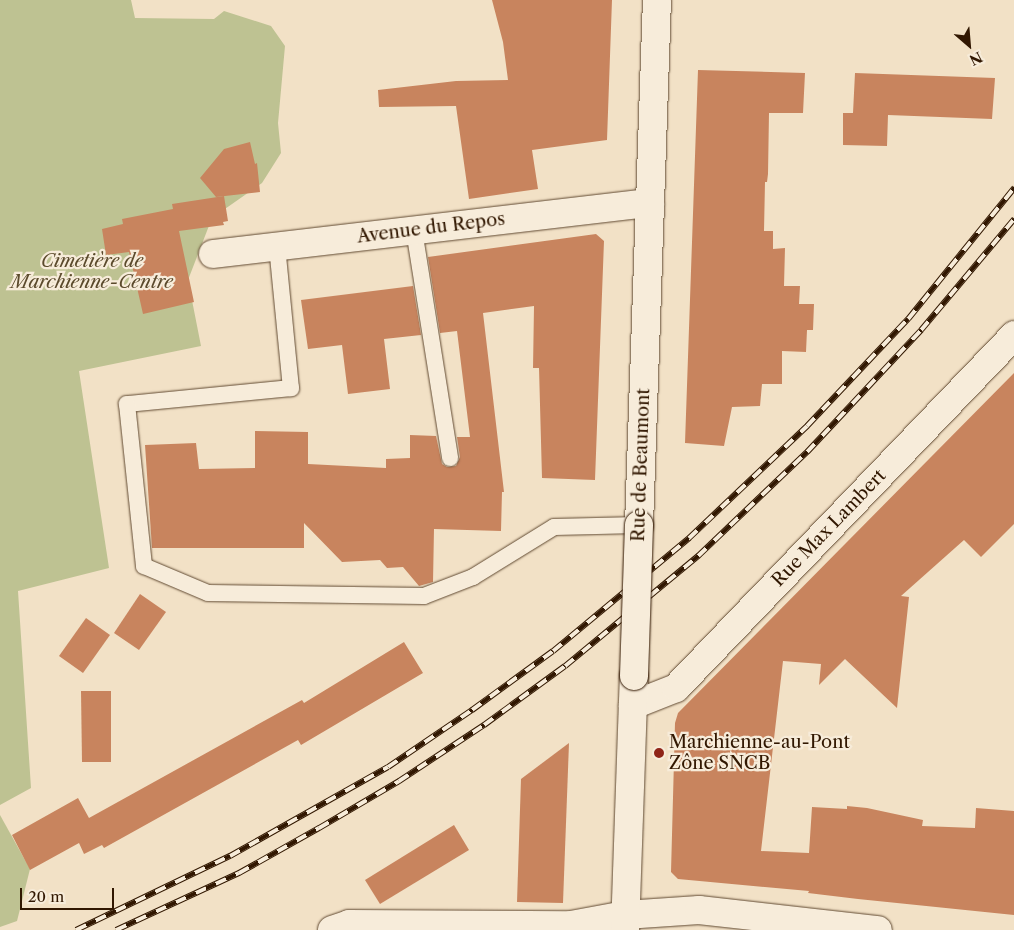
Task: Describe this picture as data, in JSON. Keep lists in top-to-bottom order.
{
  "streets": {
    "street": ["Avenue du Repos", "Rue de Beaumont", "Rue Max Lambert"]
  },
  "crossings": [
    ["Avenue du Repos", "Rue de Beaumont"],
    ["Rue de Beaumont", "Rue Max Lambert"]
  ],
  "parks": ["Cimetière de Marchienne-Centre"],
  "places": ["Marchienne-au-Pont Zône SNCB"],
  "scale_bar": "20 m",
  "north": "bottom right"
}
